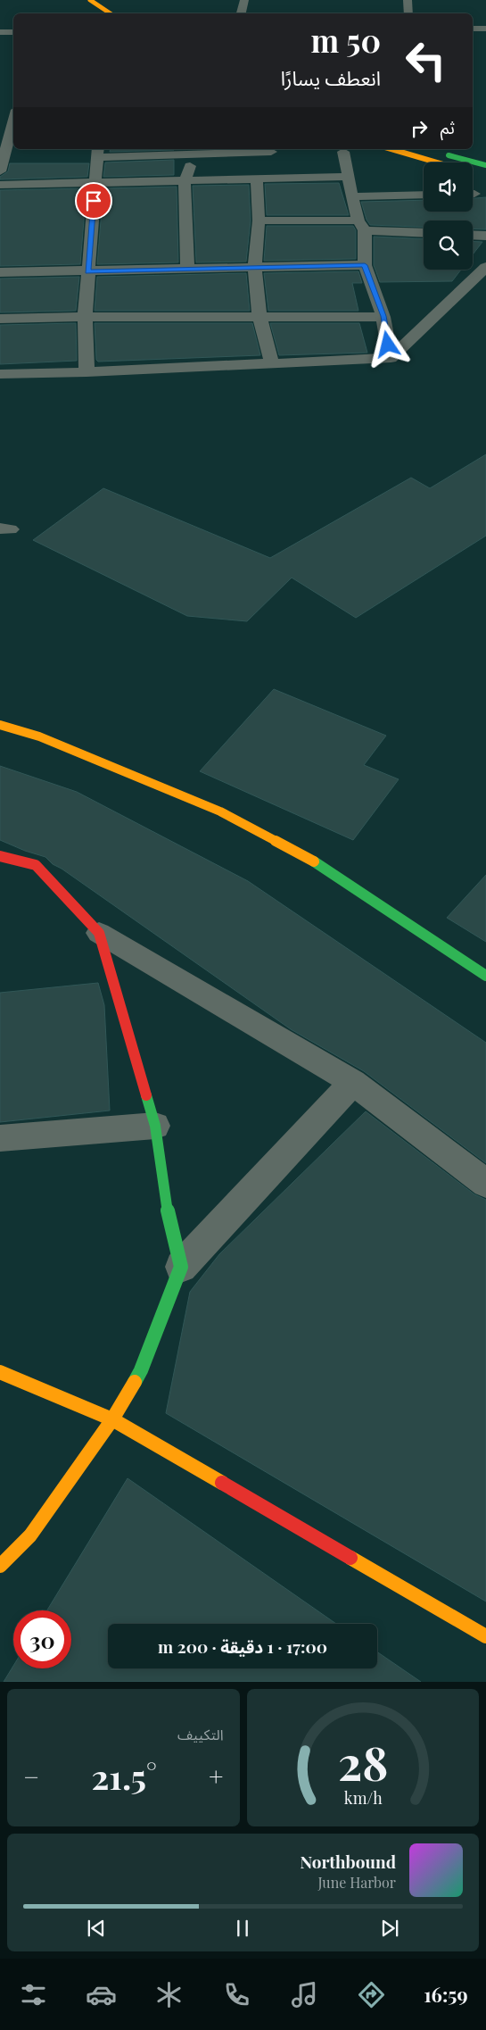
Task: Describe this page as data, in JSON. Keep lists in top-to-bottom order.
{
  "page": {
    "turn": ["50 m", "انعطف يسارًا"],
    "then": "ثم",
    "limit": "30",
    "trip": "17:00 · 1 دقيقة · 200 m",
    "tile": "التكييف",
    "heat": ["−", "21.5°", "+"],
    "song": ["Northbound", "June Harbor"],
    "tabs": "16:59",
    "gauge": ["28", "km/h"]
  }
}
